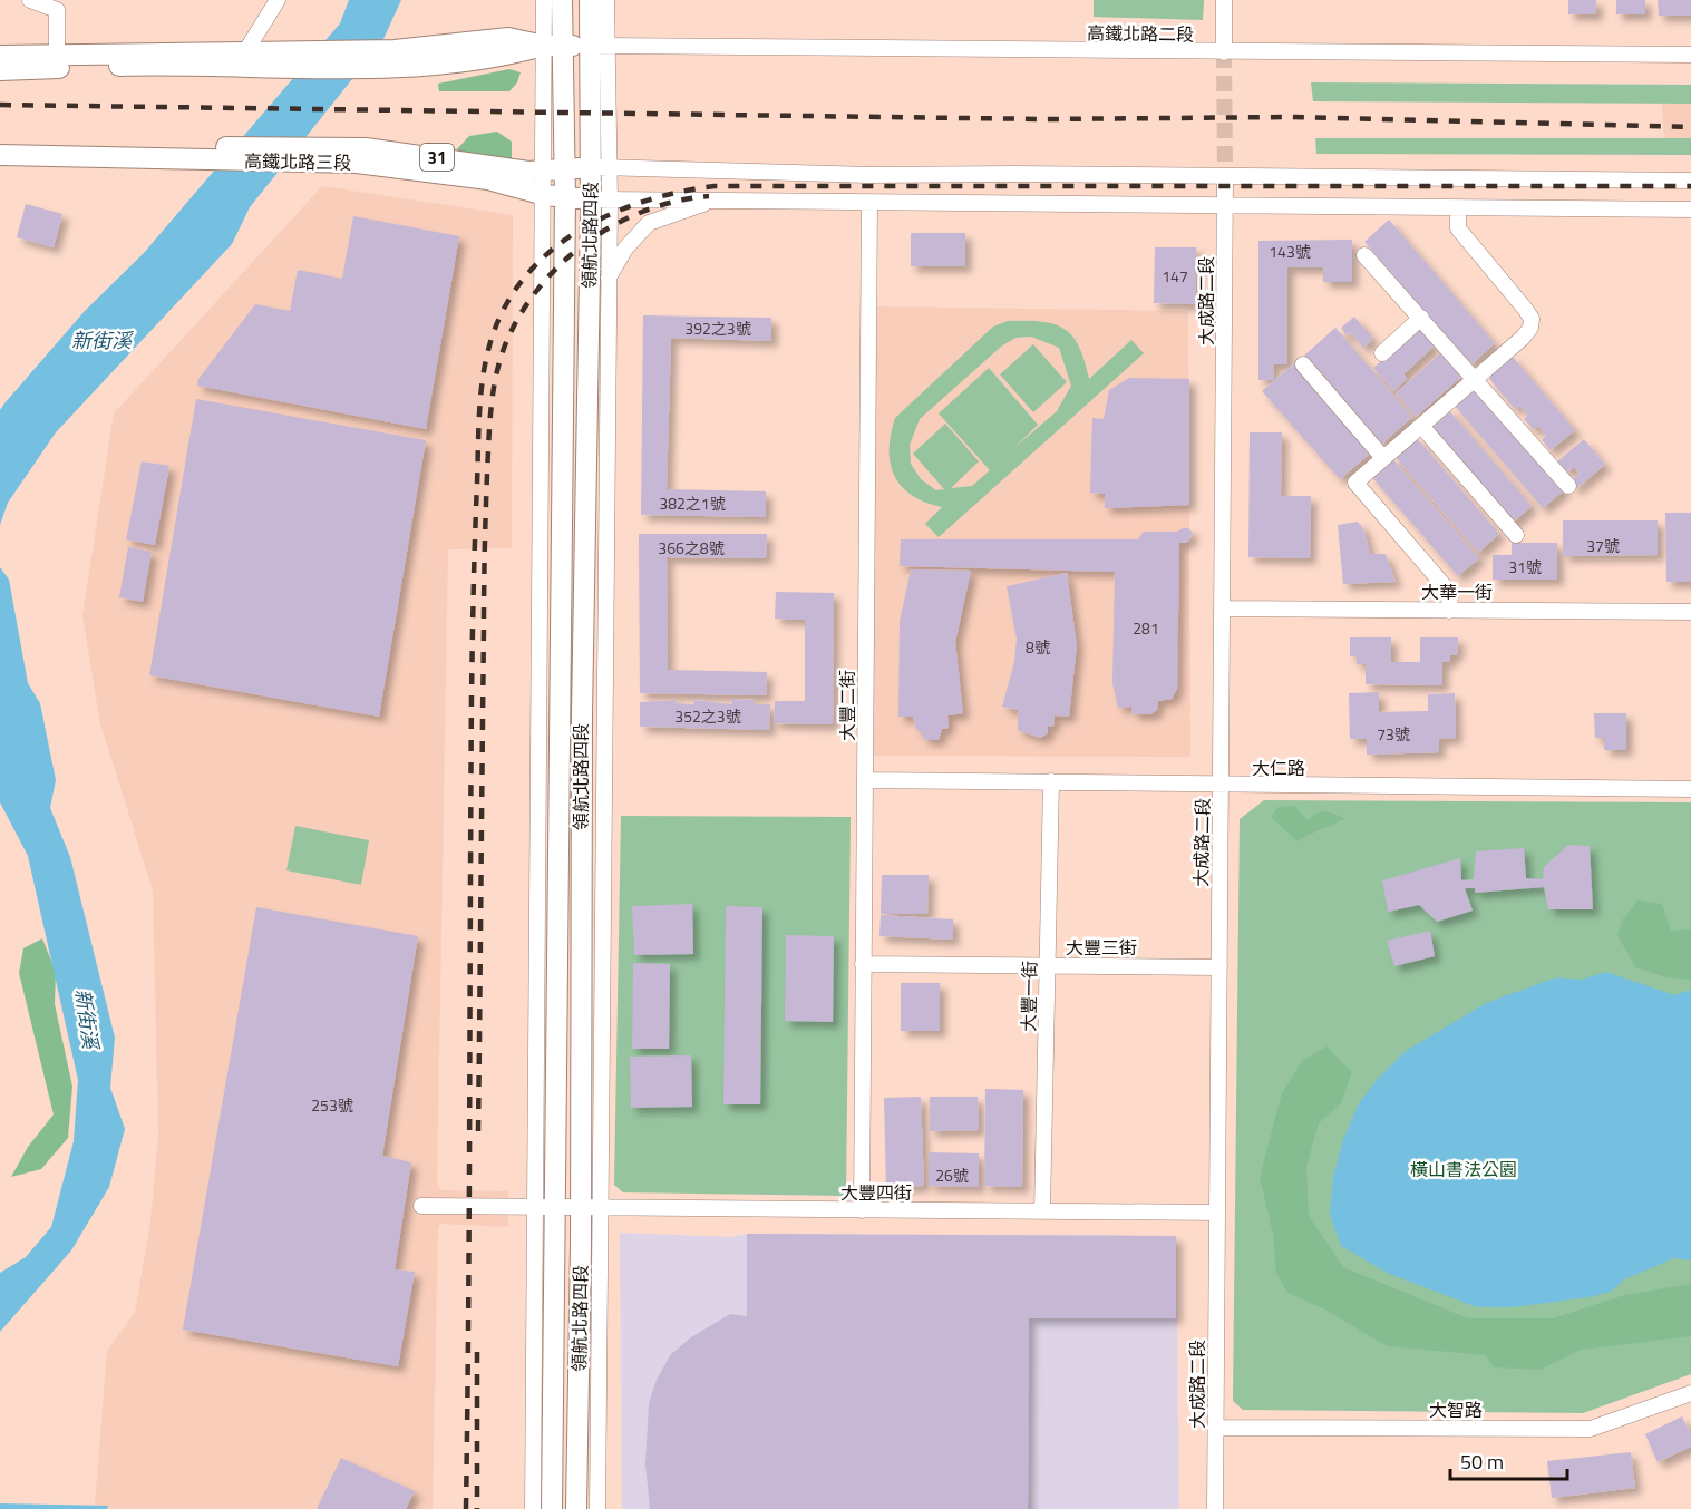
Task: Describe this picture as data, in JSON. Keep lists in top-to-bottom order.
{
  "streets": {
    "main road": ["31", "高鐵北路三段", "領航北路四段"],
    "street": [
      "高鐵北路二段",
      "大成路二段",
      "大華一街",
      "大豐二街",
      "大仁路",
      "大豐三街",
      "大豐一街",
      "大豐四街",
      "大智路"
    ]
  },
  "crossings": [
    ["高鐵北路二段", "領航北路四段"],
    ["高鐵北路三段", "領航北路四段"],
    ["領航北路四段", "大豐四街"],
    ["大成路二段", "大華一街"],
    ["大成路二段", "大仁路"],
    ["大成路二段", "大豐三街"],
    ["大成路二段", "大豐四街"],
    ["大成路二段", "大智路"],
    ["大豐二街", "大仁路"],
    ["大豐二街", "大豐三街"],
    ["大豐二街", "大豐四街"],
    ["大仁路", "大豐一街"],
    ["大豐三街", "大豐一街"],
    ["大豐一街", "大豐四街"]
  ],
  "water": ["新街溪"],
  "parks": ["橫山書法公園"],
  "house_numbers": [
    "143號",
    "147",
    "392之3號",
    "382之1號",
    "37號",
    "366之8號",
    "31號",
    "281",
    "8號",
    "352之3號",
    "73號",
    "253號",
    "26號"
  ],
  "scale_bar": "50 m"
}
